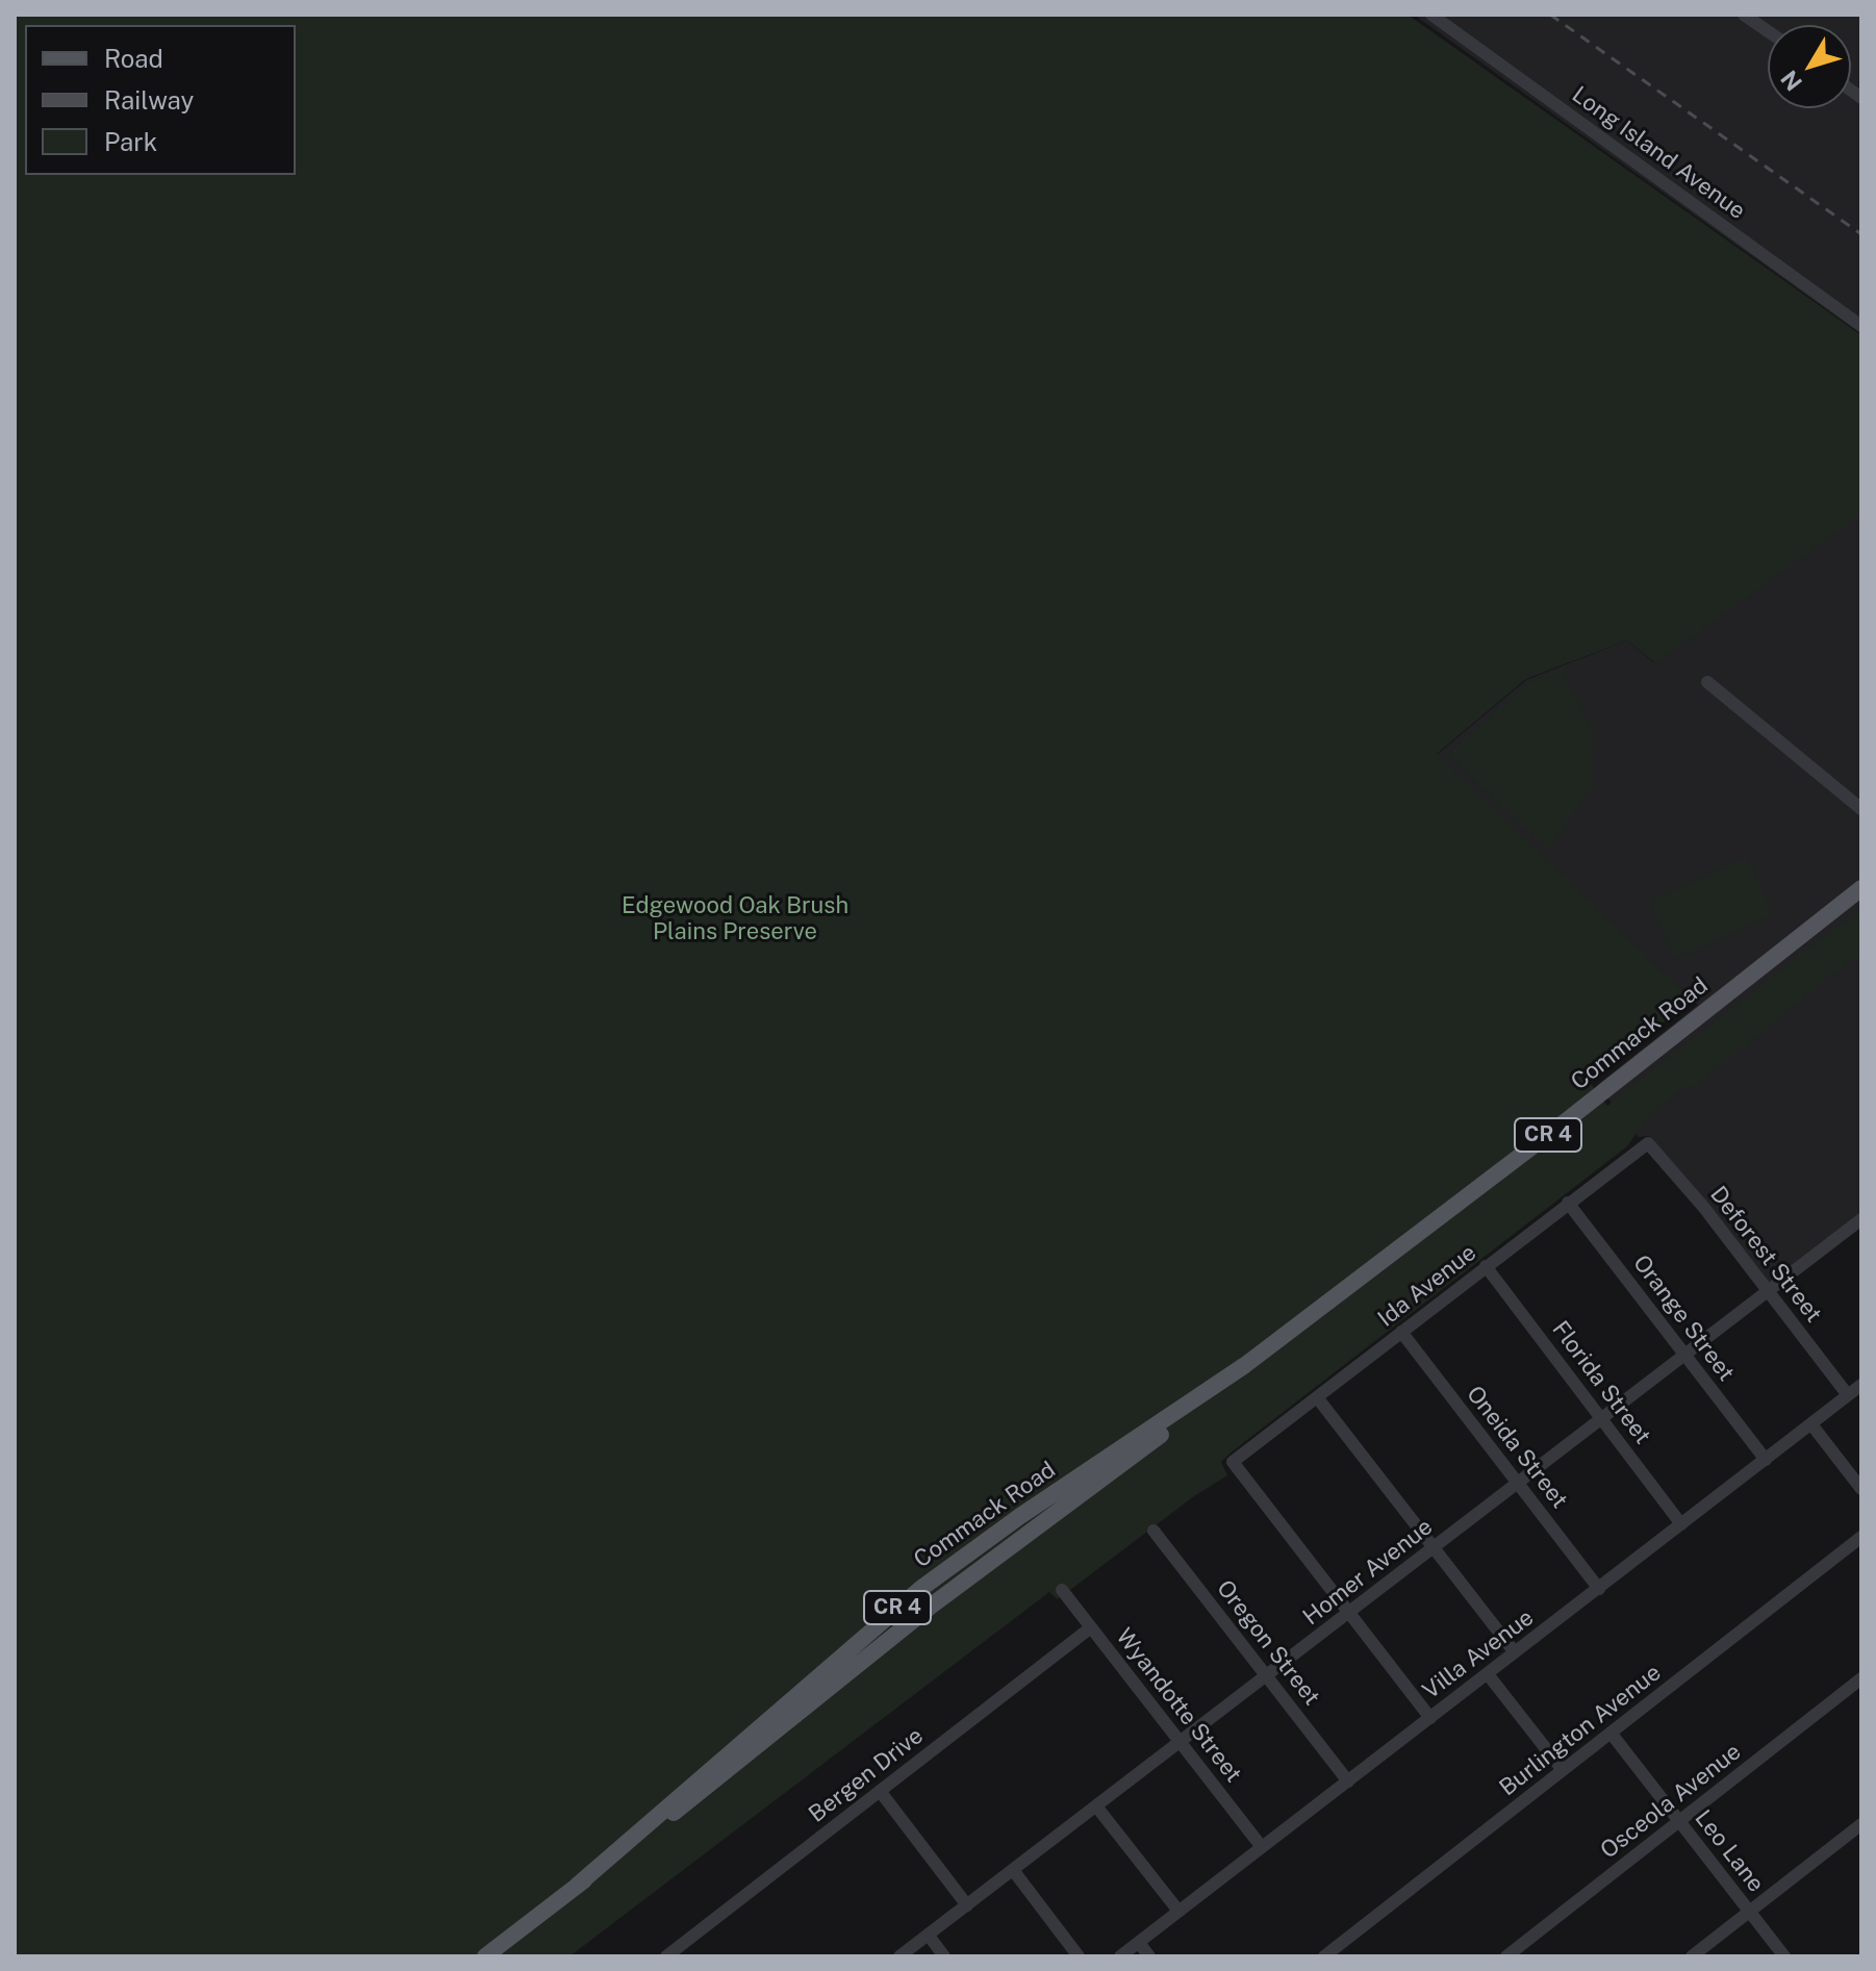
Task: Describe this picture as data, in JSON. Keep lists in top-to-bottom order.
{
  "streets": {
    "main road": ["Commack Road", "CR 4"],
    "street": [
      "Long Island Avenue",
      "Deforest Street",
      "Ida Avenue",
      "Orange Street",
      "Florida Street",
      "Oneida Street",
      "Homer Avenue",
      "Oregon Street",
      "Villa Avenue",
      "Wyandotte Street",
      "Burlington Avenue",
      "Bergen Drive",
      "Osceola Avenue",
      "Leo Lane"
    ]
  },
  "crossings": [
    ["Deforest Street", "Ida Avenue"],
    ["Deforest Street", "Homer Avenue"],
    ["Deforest Street", "Villa Avenue"],
    ["Ida Avenue", "Orange Street"],
    ["Ida Avenue", "Florida Street"],
    ["Ida Avenue", "Oneida Street"],
    ["Ida Avenue", "Homer Avenue"],
    ["Orange Street", "Homer Avenue"],
    ["Orange Street", "Villa Avenue"],
    ["Florida Street", "Homer Avenue"],
    ["Florida Street", "Villa Avenue"],
    ["Oneida Street", "Homer Avenue"],
    ["Oneida Street", "Villa Avenue"],
    ["Homer Avenue", "Oregon Street"],
    ["Homer Avenue", "Wyandotte Street"],
    ["Oregon Street", "Villa Avenue"],
    ["Villa Avenue", "Wyandotte Street"],
    ["Wyandotte Street", "Bergen Drive"],
    ["Burlington Avenue", "Leo Lane"],
    ["Osceola Avenue", "Leo Lane"]
  ],
  "parks": ["Edgewood Oak Brush Plains Preserve"],
  "legend": ["Road", "Railway", "Park"],
  "north": "bottom left"
}
